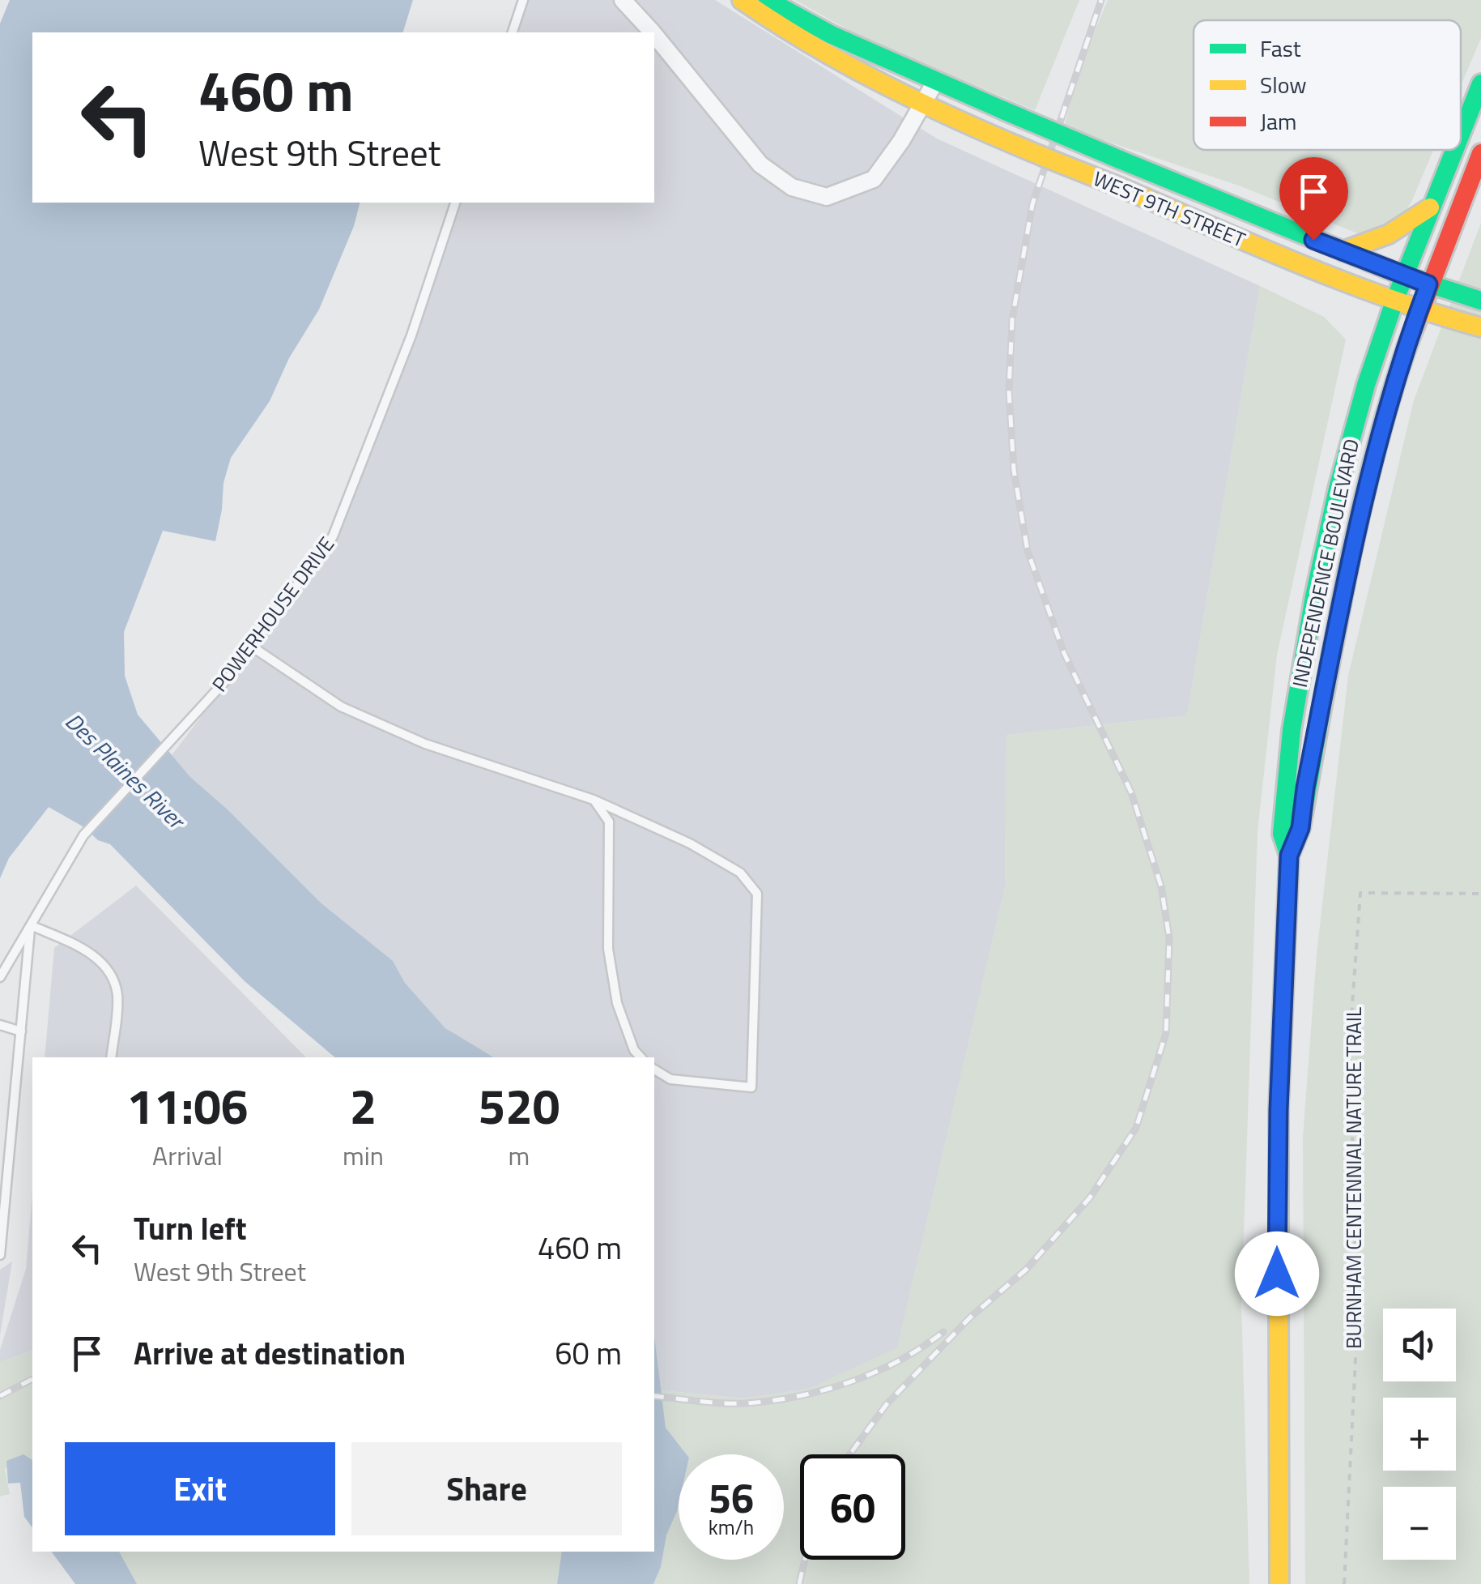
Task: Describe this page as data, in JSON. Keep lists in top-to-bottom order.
{
  "streets": {
    "main road": ["WEST 9TH STREET", "INDEPENDENCE BOULEVARD"],
    "lane": ["POWERHOUSE DRIVE"],
    "path": ["BURNHAM CENTENNIAL NATURE TRAIL"]
  },
  "crossings": [
    ["WEST 9TH STREET", "INDEPENDENCE BOULEVARD"]
  ],
  "water": ["Des Plaines River"],
  "legend": ["Fast", "Slow", "Jam"],
  "page": {
    "turn": ["460 m", "West 9th Street"],
    "eta": [
      "11:06",
      "Arrival",
      "2",
      "min",
      "520",
      "m"
    ],
    "list": [
      {
        "name": "Turn left",
        "note": "West 9th Street",
        "value": "460 m"
      },
      {
        "name": "Arrive at destination",
        "value": "60 m"
      }
    ],
    "map_buttons": ["+", "−"],
    "buttons": ["Exit", "Share"],
    "speed": "56 km/h",
    "limit": "60"
  }
}
